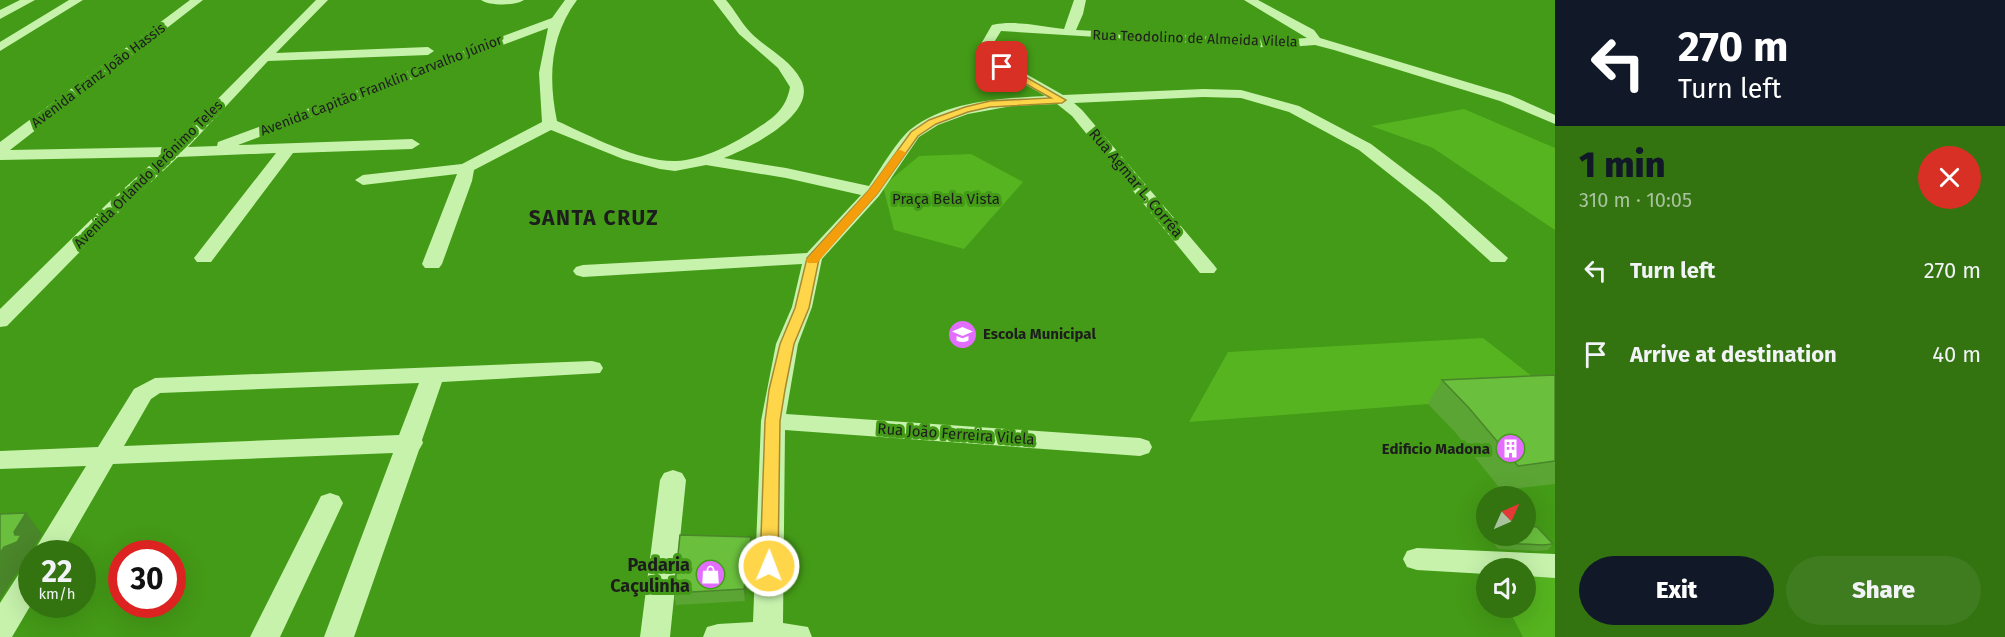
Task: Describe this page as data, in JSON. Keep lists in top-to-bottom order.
{
  "streets": {
    "street": [
      "Rua Teodolino de Almeida Vilela",
      "Avenida Franz João Hassis",
      "Avenida Capitão Franklin Carvalho Júnior",
      "Avenida Orlando Jerônimo Teles",
      "Rua Agmar L. Corrêa",
      "Rua João Ferreira Vilela"
    ]
  },
  "crossings": [
    ["Rua Teodolino de Almeida Vilela", "Rua Agmar L. Corrêa"]
  ],
  "districts": ["SANTA CRUZ"],
  "parks": ["Praça Bela Vista"],
  "places": {
    "school or university": ["Escola Municipal"],
    "building": ["Edificio Madona"],
    "shop": ["Padaria Caçulinha"]
  },
  "north": "top right",
  "page": {
    "turn": ["270 m", "Turn left"],
    "heading": ["1 min", "310 m · 10:05"],
    "list": [
      {
        "name": "Turn left",
        "value": "270 m"
      },
      {
        "name": "Arrive at destination",
        "value": "40 m"
      }
    ],
    "speed": "22 km/h",
    "limit": "30",
    "buttons": ["Exit", "Share"]
  }
}
